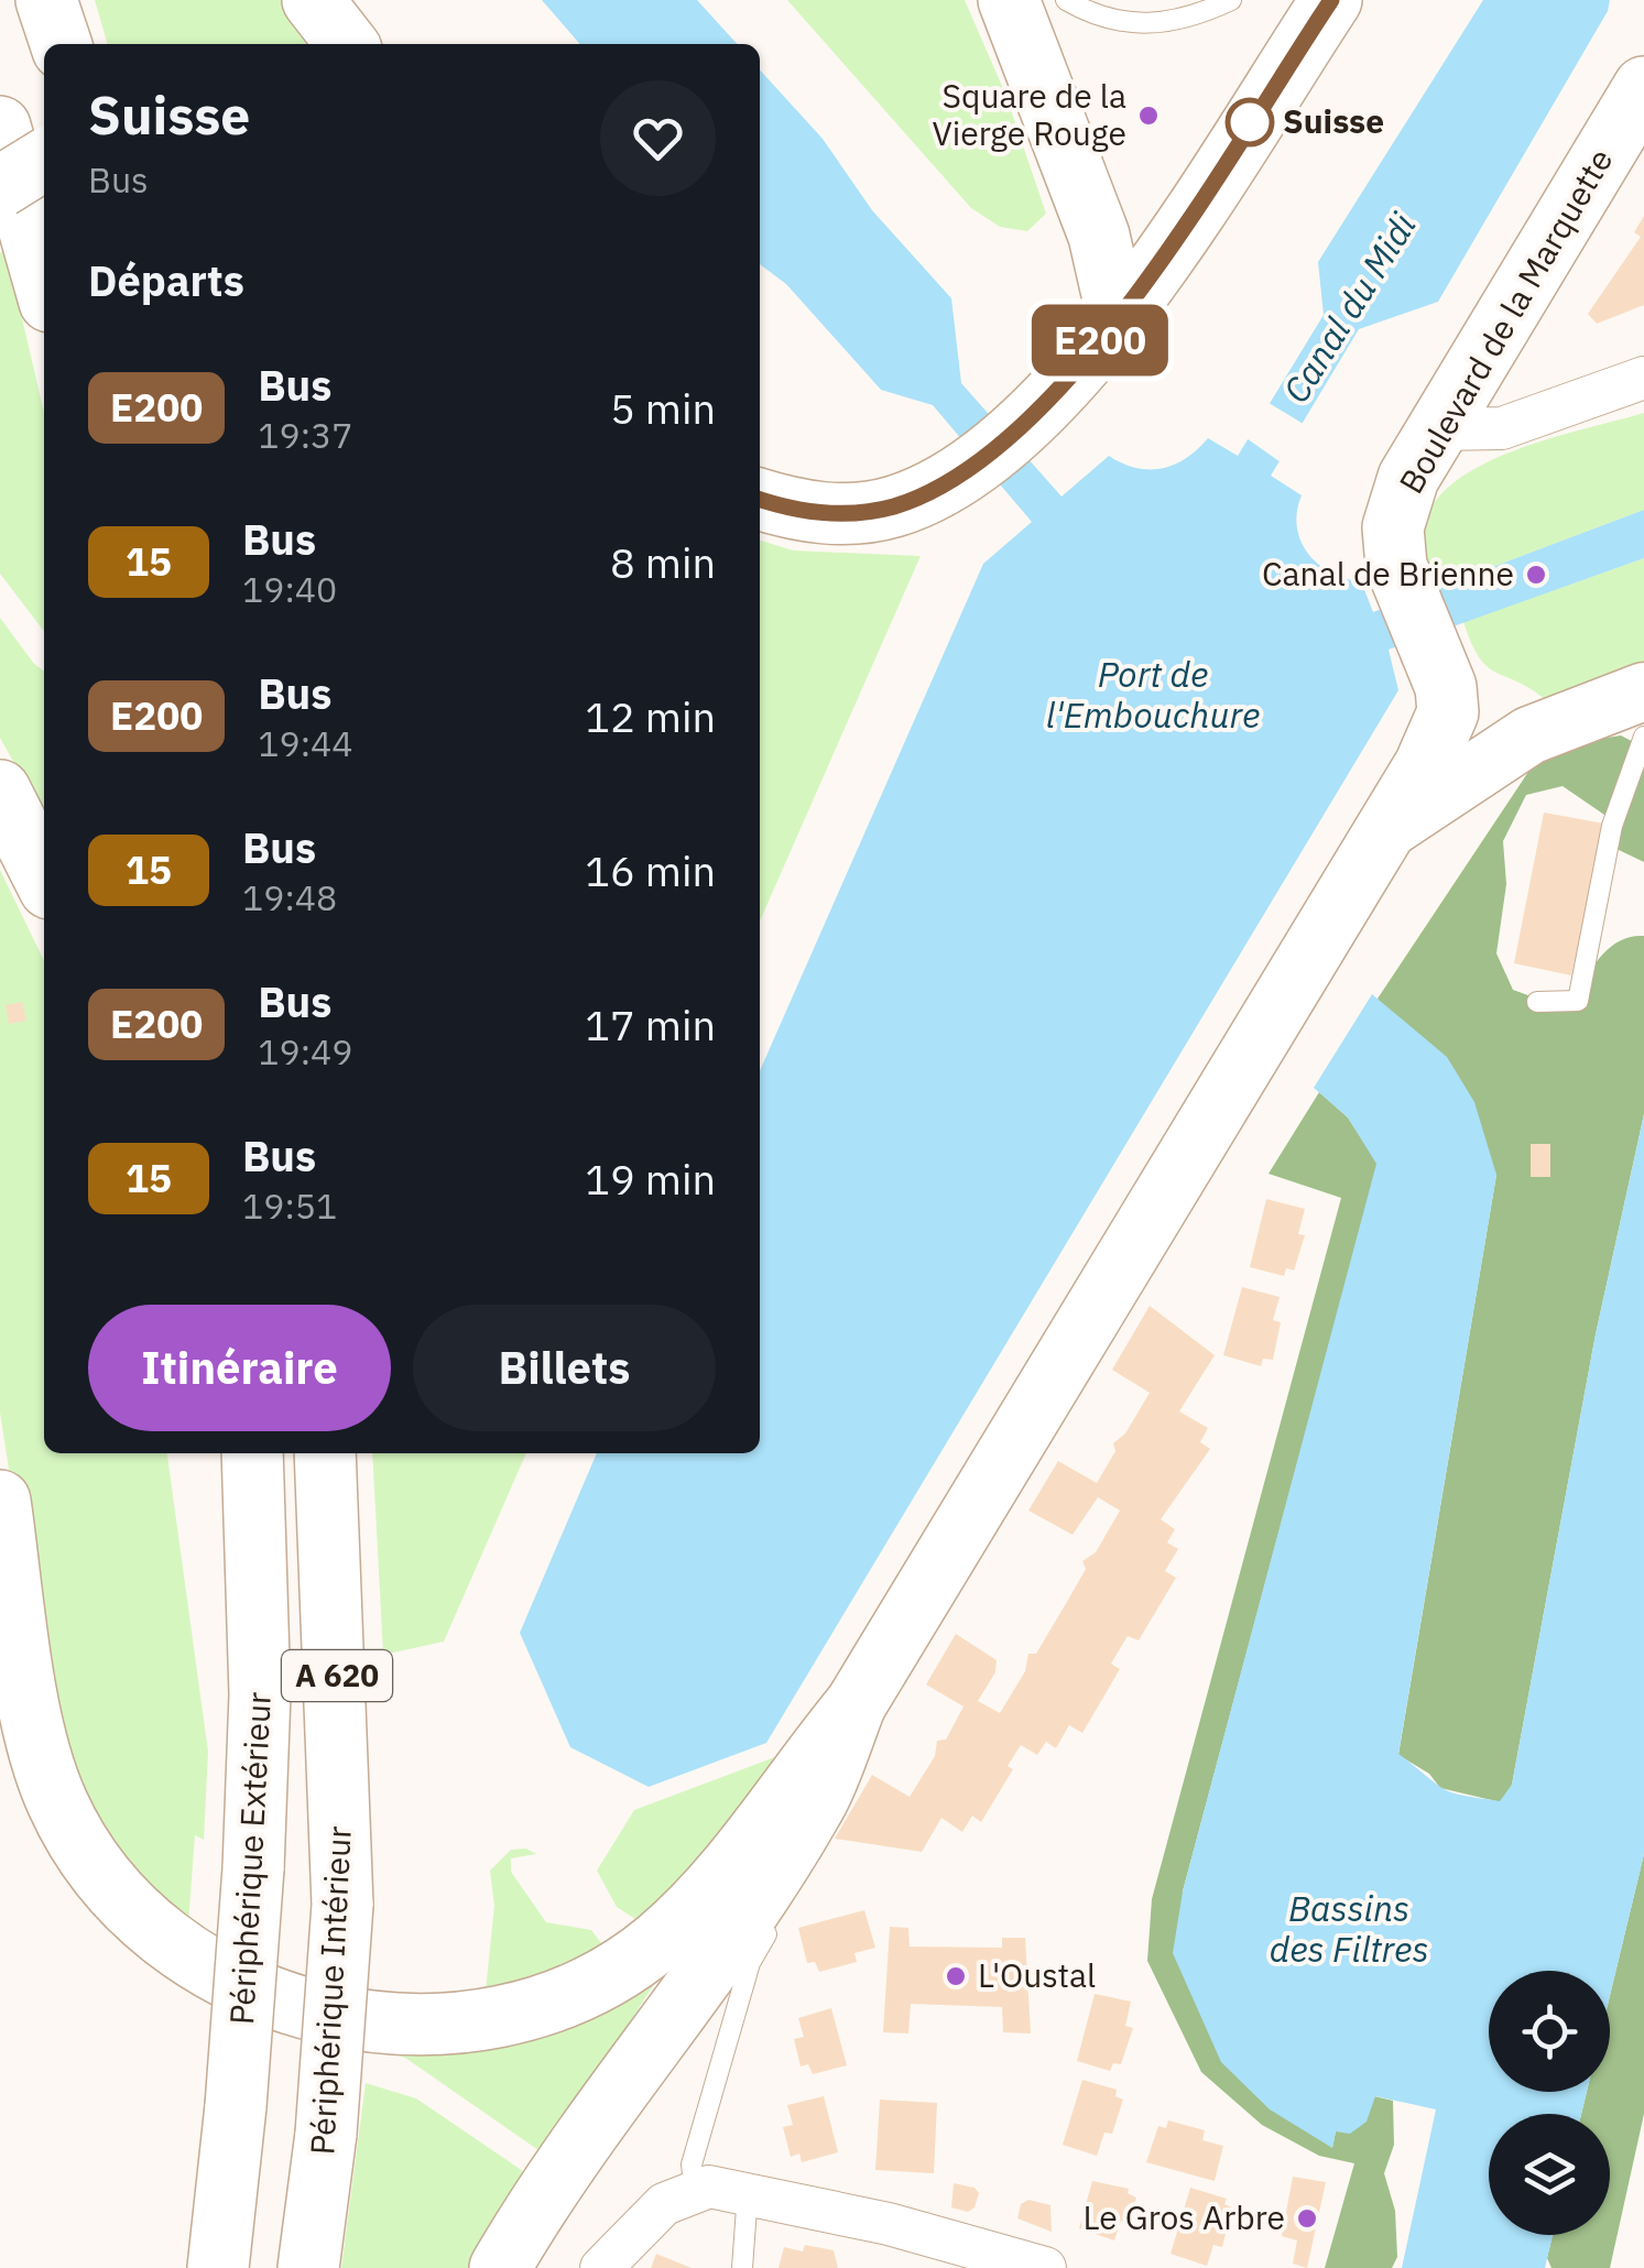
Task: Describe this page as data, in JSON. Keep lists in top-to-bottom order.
{
  "streets": {
    "main road": [
      "Boulevard de la Marquette",
      "A 620",
      "Périphérique Extérieur",
      "Périphérique Intérieur"
    ]
  },
  "water": ["Canal du Midi", "Port de l'Embouchure", "Bassins des Filtres"],
  "places": [
    "Square de la Vierge Rouge",
    "Suisse",
    "Canal de Brienne",
    "L'Oustal",
    "Le Gros Arbre"
  ],
  "lines": ["bus line E200"],
  "page": {
    "on_map": "E200",
    "heading": [
      ["Suisse", "Bus"],
      "Départs"
    ],
    "list": [
      {
        "mark": "E200",
        "name": "Bus",
        "note": "19:37",
        "value": "5 min"
      },
      {
        "mark": "15",
        "name": "Bus",
        "note": "19:40",
        "value": "8 min"
      },
      {
        "mark": "E200",
        "name": "Bus",
        "note": "19:44",
        "value": "12 min"
      },
      {
        "mark": "15",
        "name": "Bus",
        "note": "19:48",
        "value": "16 min"
      },
      {
        "mark": "E200",
        "name": "Bus",
        "note": "19:49",
        "value": "17 min"
      },
      {
        "mark": "15",
        "name": "Bus",
        "note": "19:51",
        "value": "19 min"
      }
    ],
    "buttons": ["Itinéraire", "Billets"]
  }
}
